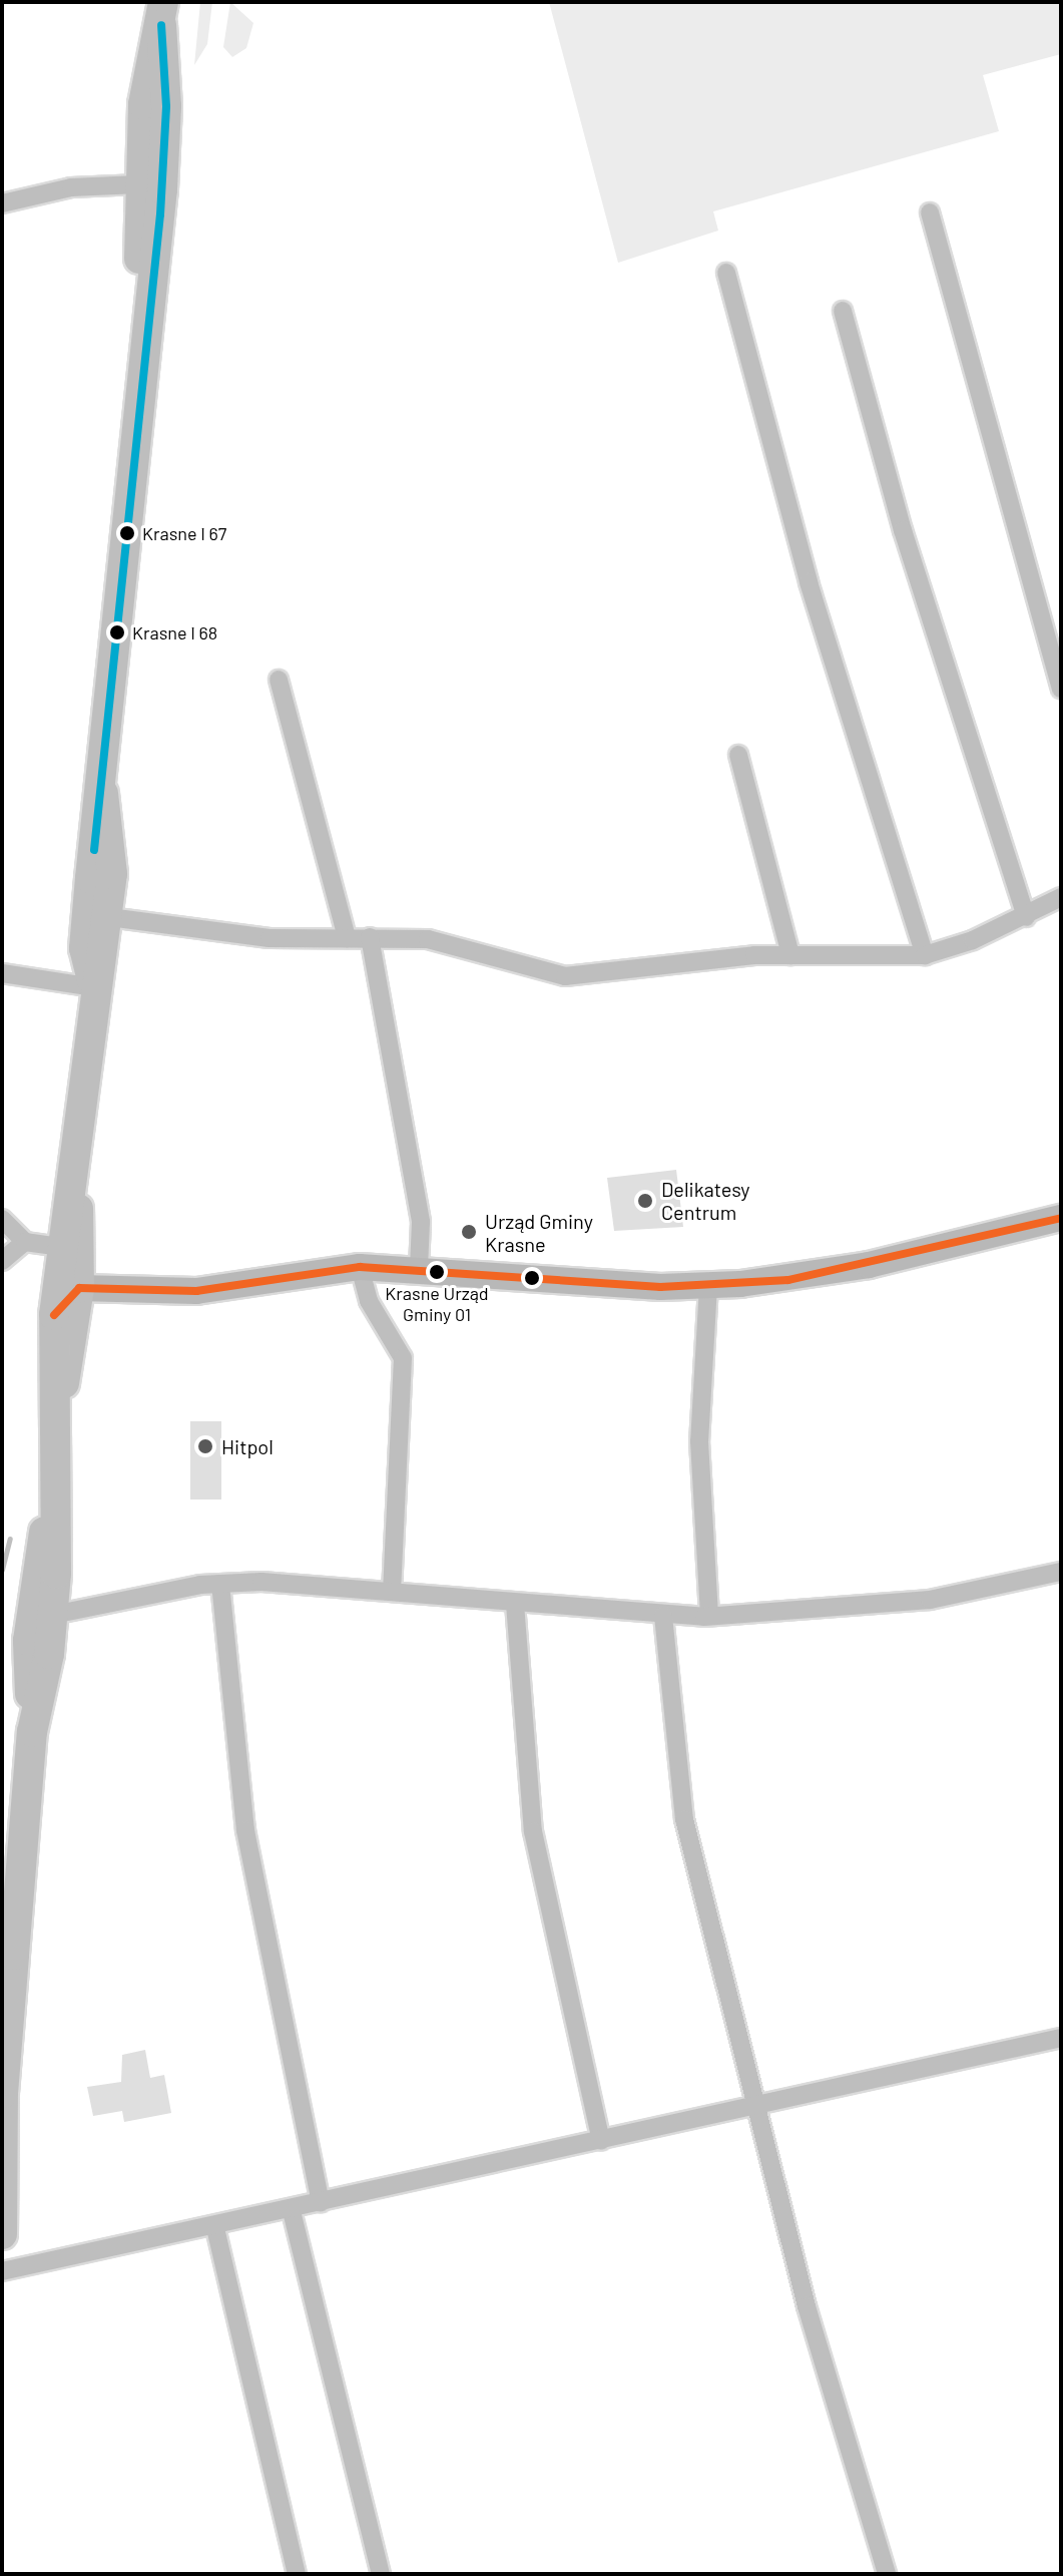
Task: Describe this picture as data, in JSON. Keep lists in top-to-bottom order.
{
  "places": [
    "Krasne I 67",
    "Krasne I 68",
    "Delikatesy Centrum",
    "Urząd Gminy Krasne",
    "Krasne Urząd Gminy 01",
    "Hitpol"
  ],
  "lines": ["transit line 67"]
}
